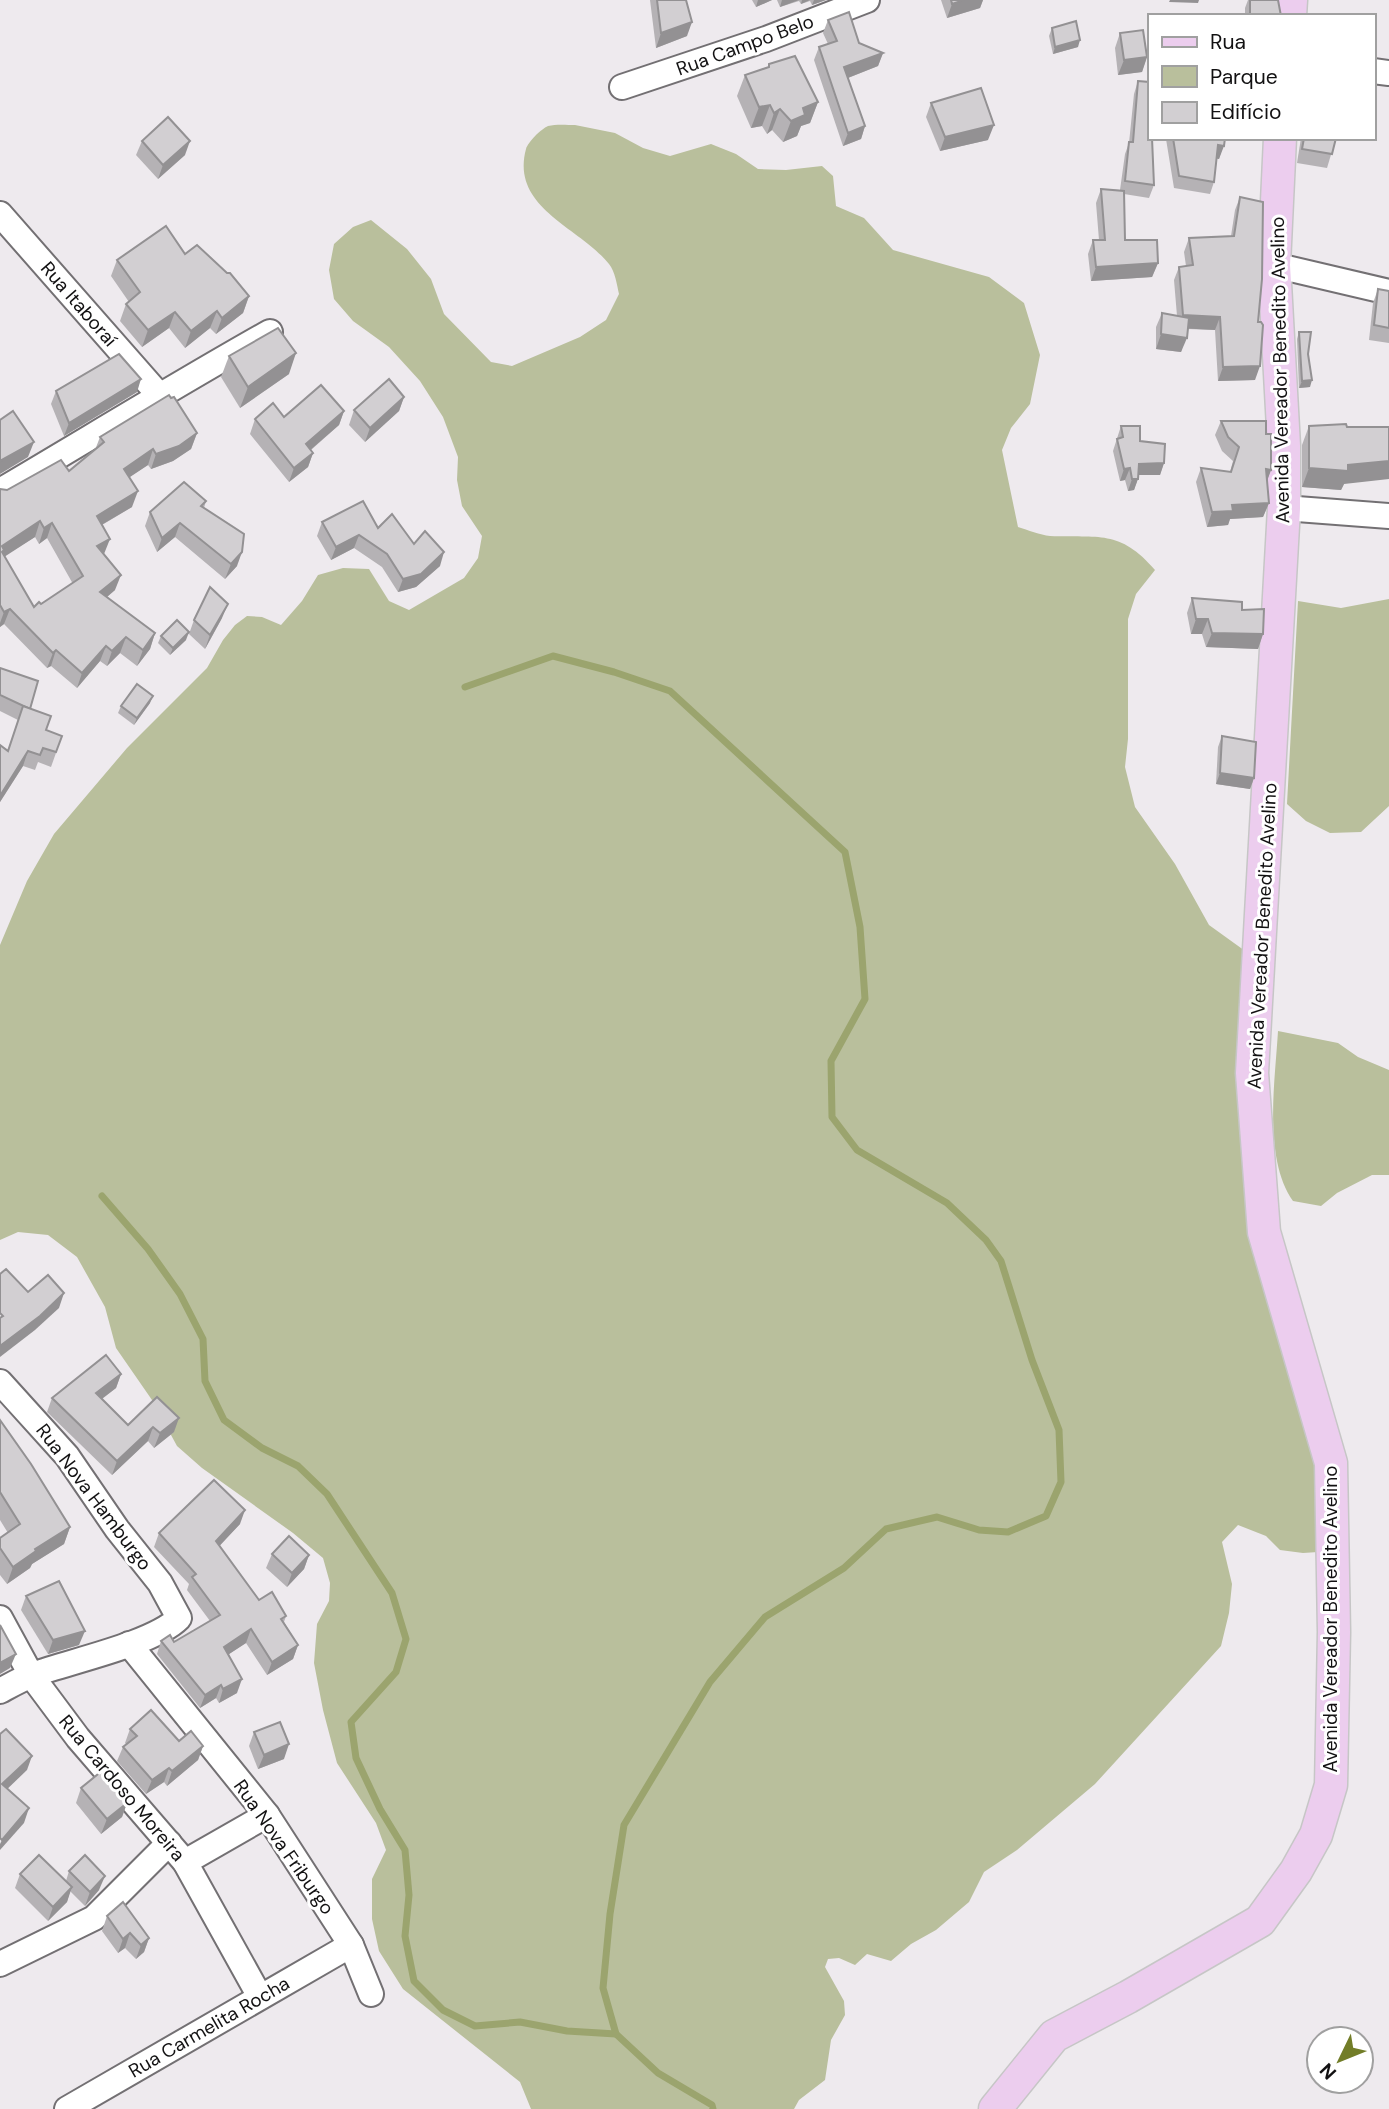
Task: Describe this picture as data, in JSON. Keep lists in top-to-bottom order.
{
  "streets": {
    "main road": ["Avenida Vereador Benedito Avelino"],
    "street": [
      "Rua Campo Belo",
      "Rua Itaboraí",
      "Rua Nova Hamburgo",
      "Rua Cardoso Moreira",
      "Rua Nova Friburgo",
      "Rua Carmelita Rocha"
    ]
  },
  "crossings": [
    ["Rua Nova Hamburgo", "Rua Nova Friburgo"],
    ["Rua Cardoso Moreira", "Rua Carmelita Rocha"],
    ["Rua Nova Friburgo", "Rua Carmelita Rocha"]
  ],
  "legend": ["Rua", "Parque", "Edifício"],
  "north": "bottom left"
}
